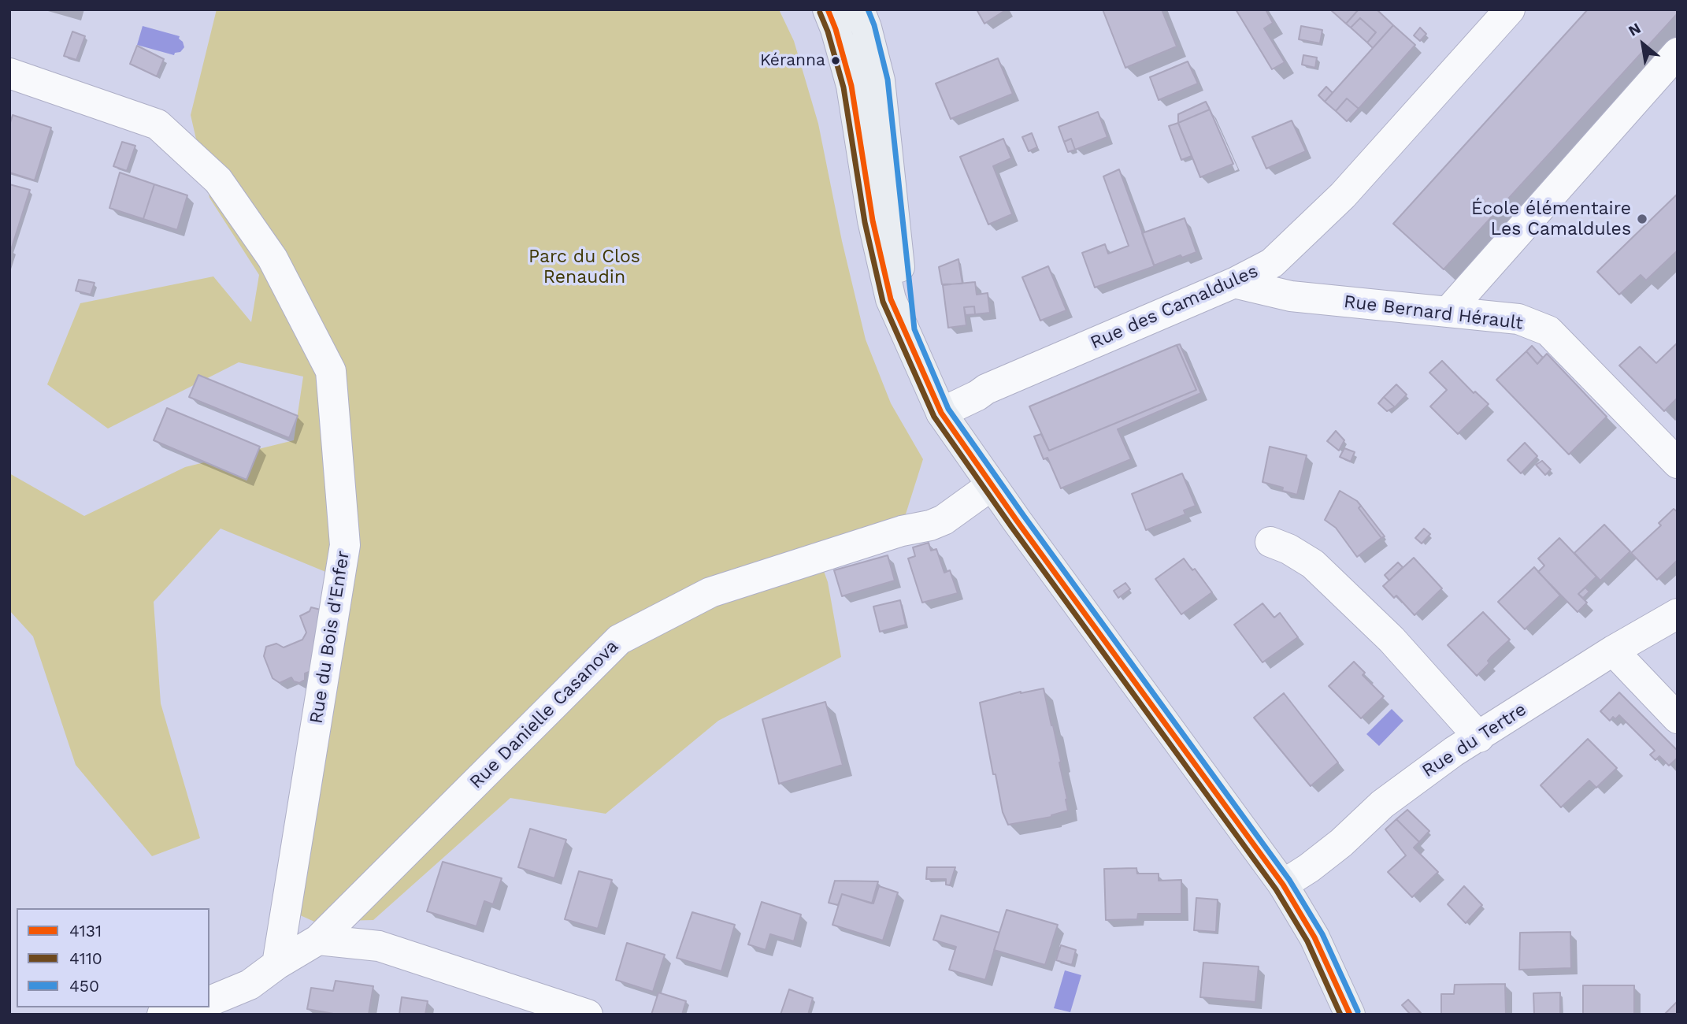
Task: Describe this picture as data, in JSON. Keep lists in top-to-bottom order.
{
  "streets": {
    "street": [
      "Rue des Camaldules",
      "Rue Bernard Hérault",
      "Rue du Bois d'Enfer",
      "Rue Danielle Casanova",
      "Rue du Tertre"
    ]
  },
  "crossings": [
    ["Rue des Camaldules", "Rue Bernard Hérault"],
    ["Rue du Bois d'Enfer", "Rue Danielle Casanova"]
  ],
  "parks": ["Parc du Clos Renaudin"],
  "places": ["Kéranna", "École élémentaire Les Camaldules"],
  "lines": ["transit line 4131", "transit line 450", "transit line 4110"],
  "legend": ["4131", "4110", "450"],
  "north": "top left"
}
